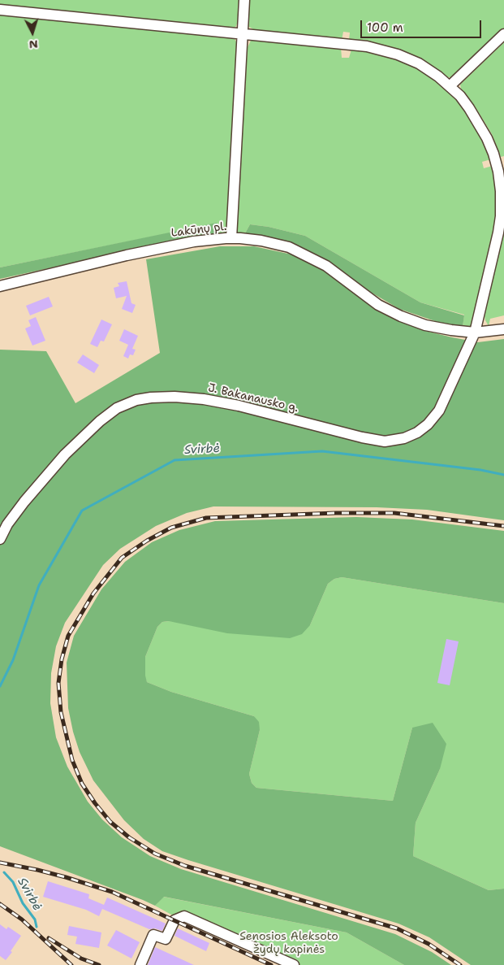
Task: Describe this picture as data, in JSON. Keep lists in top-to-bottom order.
{
  "streets": {
    "street": ["Lakūnų pl.", "J. Bakanausko g."]
  },
  "crossings": [
    ["Lakūnų pl.", "J. Bakanausko g."]
  ],
  "water": ["Svirbė"],
  "parks": ["Senosios Aleksoto žydų kapinės"],
  "scale_bar": "100 m",
  "north": "bottom"
}
